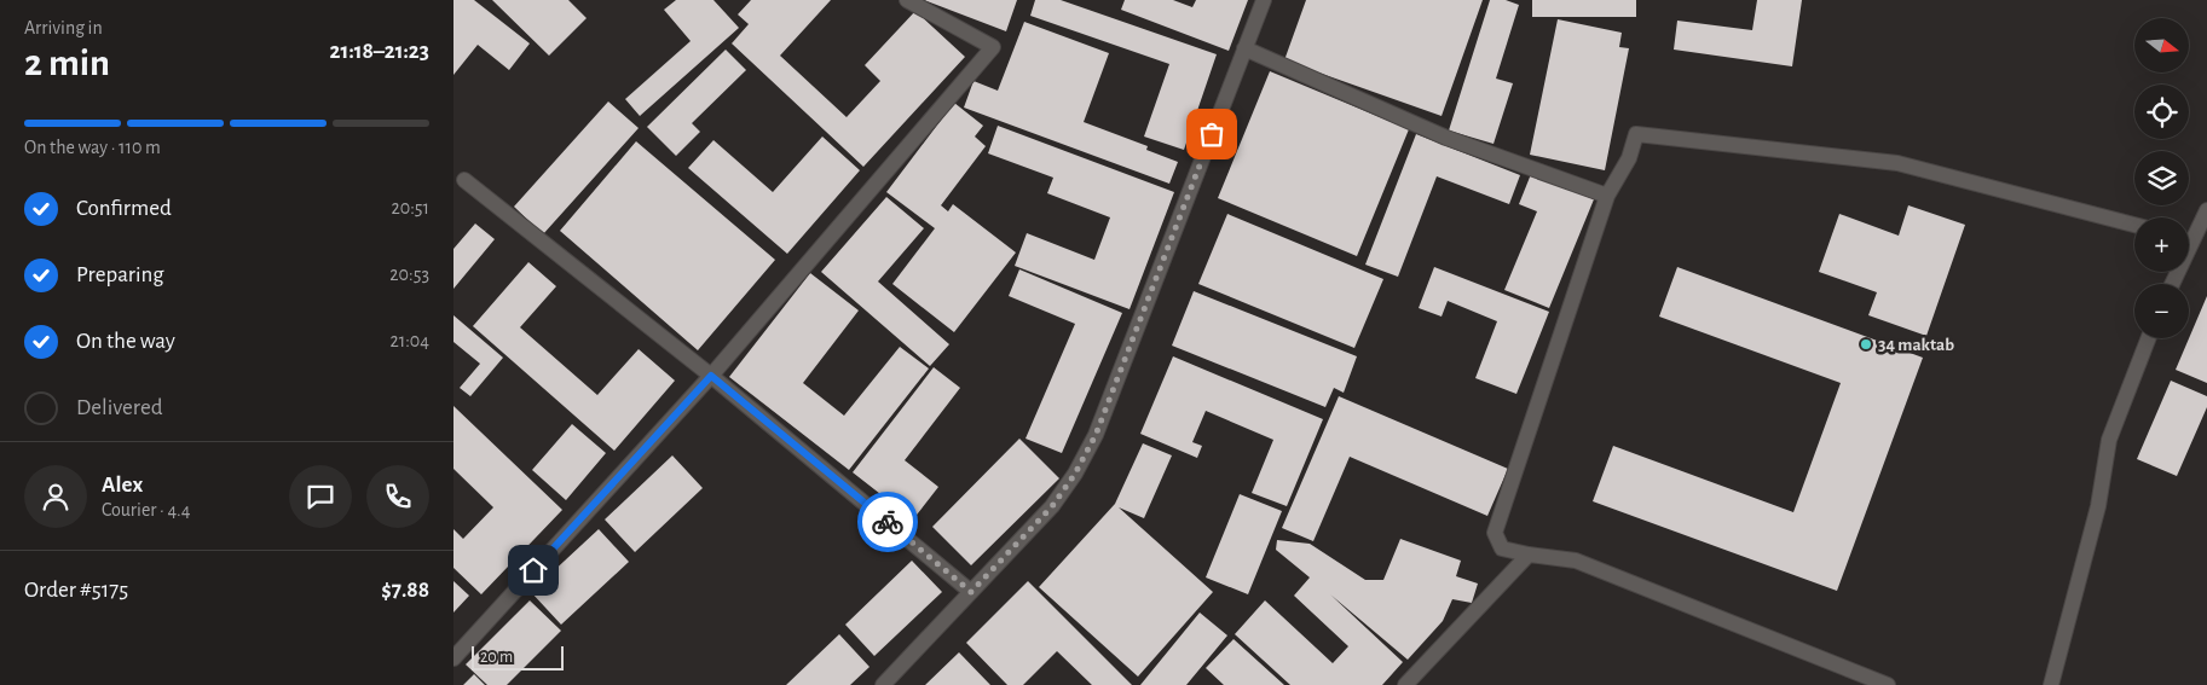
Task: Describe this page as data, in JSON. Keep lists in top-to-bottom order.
{
  "places": ["34 maktab"],
  "scale_bar": "20 m",
  "north": "right",
  "page": {
    "heading": ["2 min", "Arriving in", "21:18–21:23"],
    "panel": [
      "Alex",
      "Courier · 4.4",
      "Order #5175",
      "$7.88"
    ],
    "map_buttons": ["+", "−"],
    "bar": "On the way · 110 m",
    "list": [
      ["Confirmed", "20:51"],
      ["Preparing", "20:53"],
      ["On the way", "21:04"],
      "Delivered"
    ],
    "scale": "20 m"
  }
}
